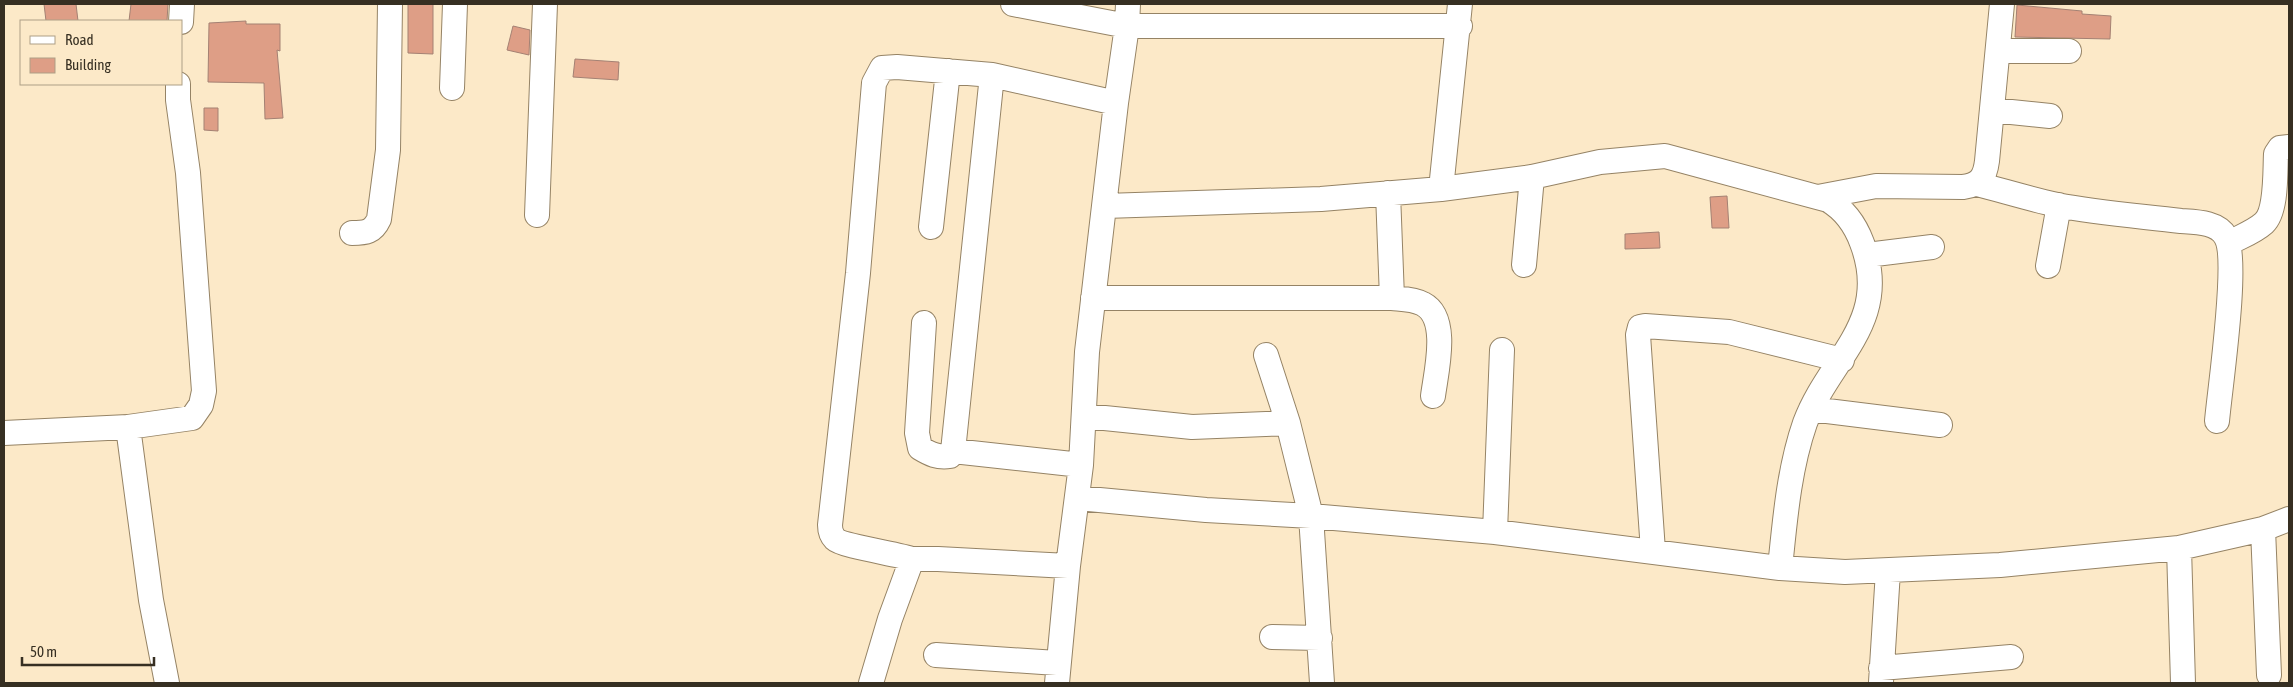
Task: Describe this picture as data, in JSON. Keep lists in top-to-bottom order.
{
  "legend": ["Road", "Building"],
  "scale_bar": "50 m"
}
